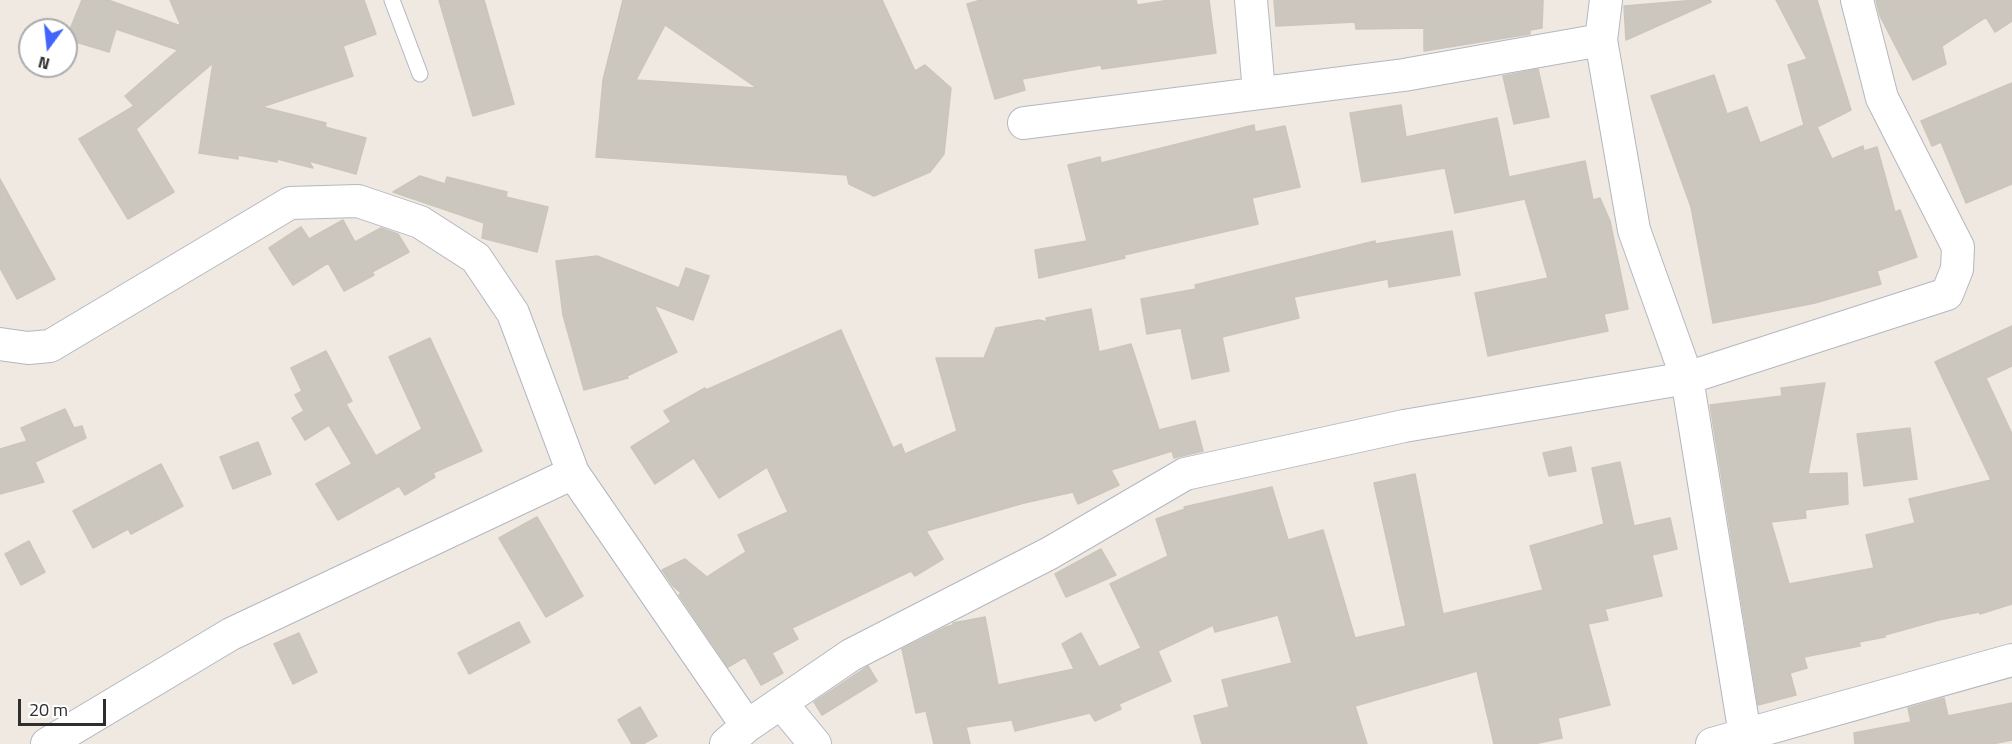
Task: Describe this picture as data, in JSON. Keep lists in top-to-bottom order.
{
  "scale_bar": "20 m",
  "north": "bottom"
}
